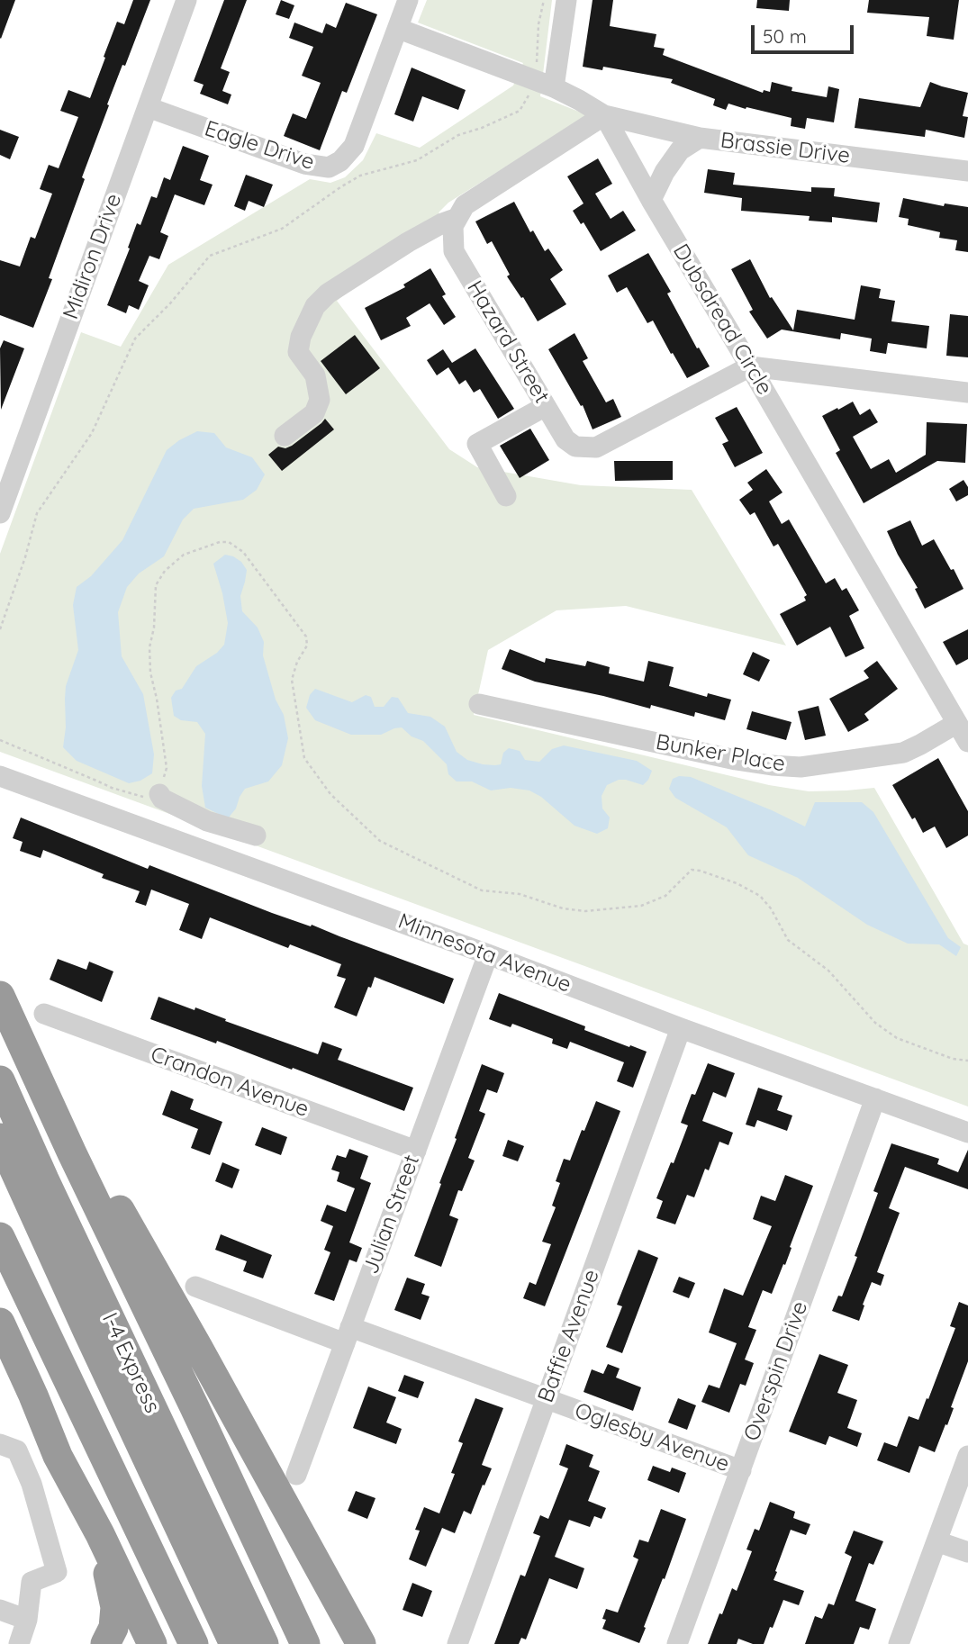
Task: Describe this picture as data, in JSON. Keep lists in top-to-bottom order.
{
  "streets": {
    "highway": ["I-4 Express"],
    "street": [
      "Eagle Drive",
      "Brassie Drive",
      "Midiron Drive",
      "Dubsdread Circle",
      "Hazard Street",
      "Bunker Place",
      "Minnesota Avenue",
      "Crandon Avenue",
      "Julian Street",
      "Baffie Avenue",
      "Overspin Drive",
      "Oglesby Avenue"
    ]
  },
  "crossings": [
    ["Eagle Drive", "Midiron Drive"],
    ["Brassie Drive", "Dubsdread Circle"],
    ["Dubsdread Circle", "Hazard Street"],
    ["Dubsdread Circle", "Bunker Place"],
    ["Minnesota Avenue", "Julian Street"],
    ["Minnesota Avenue", "Baffie Avenue"],
    ["Minnesota Avenue", "Overspin Drive"],
    ["Crandon Avenue", "Julian Street"],
    ["Julian Street", "Oglesby Avenue"],
    ["Baffie Avenue", "Oglesby Avenue"],
    ["Overspin Drive", "Oglesby Avenue"]
  ],
  "scale_bar": "50 m"
}
